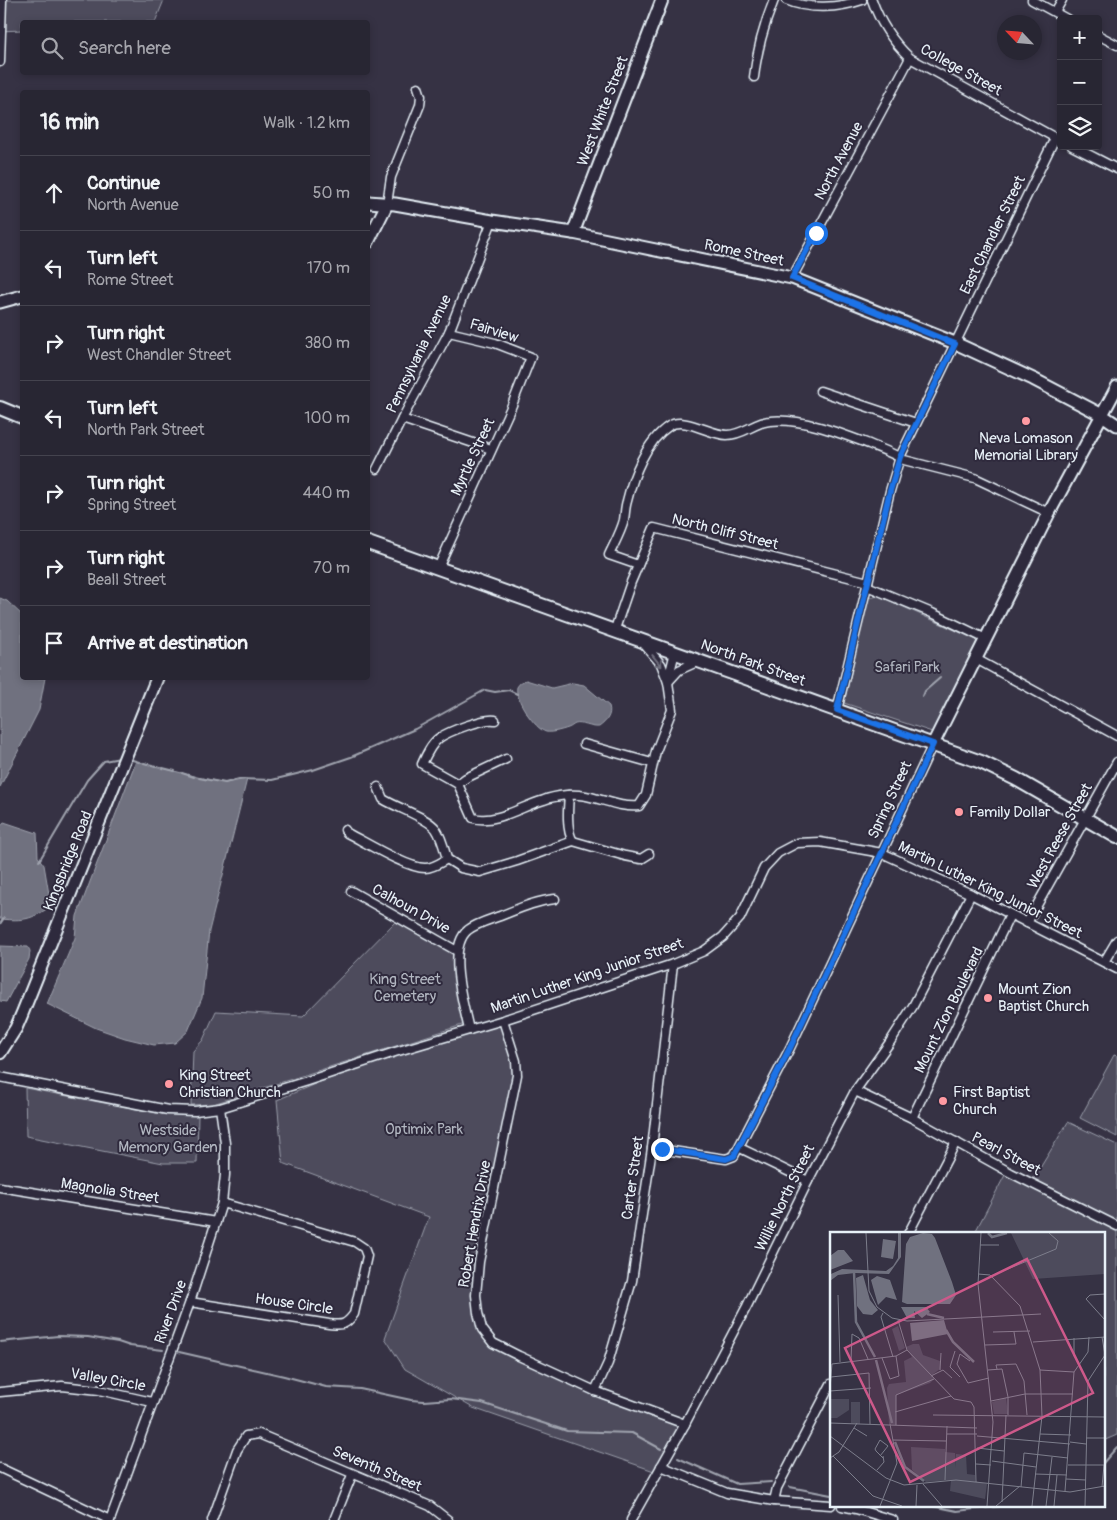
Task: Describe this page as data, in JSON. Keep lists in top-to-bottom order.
{
  "streets": {
    "main road": ["North Park Street"],
    "street": [
      "College Street",
      "West White Street",
      "North Avenue",
      "East Chandler Street",
      "Rome Street",
      "Fairview",
      "Pennsylvania Avenue",
      "Myrtle Street",
      "North Cliff Street",
      "Spring Street",
      "West Reese Street",
      "Kingsbridge Road",
      "Martin Luther King Junior Street",
      "Calhoun Drive",
      "Mount Zion Boulevard",
      "Pearl Street",
      "Carter Street",
      "Magnolia Street",
      "Willie North Street",
      "Robert Hendrix Drive",
      "House Circle",
      "River Drive",
      "Valley Circle",
      "Seventh Street"
    ]
  },
  "crossings": [
    ["College Street", "North Avenue"],
    ["West White Street", "Rome Street"],
    ["North Avenue", "Rome Street"],
    ["East Chandler Street", "Rome Street"],
    ["East Chandler Street", "North Cliff Street"],
    ["East Chandler Street", "North Park Street"],
    ["Rome Street", "Pennsylvania Avenue"],
    ["Rome Street", "Spring Street"],
    ["Fairview", "Pennsylvania Avenue"],
    ["Fairview", "Myrtle Street"],
    ["Myrtle Street", "North Park Street"],
    ["North Cliff Street", "North Park Street"],
    ["North Cliff Street", "Spring Street"],
    ["North Park Street", "Spring Street"],
    ["North Park Street", "West Reese Street"],
    ["Spring Street", "Martin Luther King Junior Street"],
    ["West Reese Street", "Martin Luther King Junior Street"],
    ["Martin Luther King Junior Street", "Mount Zion Boulevard"],
    ["Martin Luther King Junior Street", "Carter Street"],
    ["Martin Luther King Junior Street", "Willie North Street"],
    ["Martin Luther King Junior Street", "Robert Hendrix Drive"],
    ["Martin Luther King Junior Street", "River Drive"],
    ["Mount Zion Boulevard", "Pearl Street"],
    ["Pearl Street", "Willie North Street"],
    ["Carter Street", "Robert Hendrix Drive"],
    ["Magnolia Street", "River Drive"],
    ["Willie North Street", "Robert Hendrix Drive"],
    ["House Circle", "River Drive"],
    ["River Drive", "Valley Circle"]
  ],
  "parks": [
    "Safari Park",
    "King Street Cemetery",
    "Optimix Park",
    "Westside Memory Garden"
  ],
  "places": [
    "Neva Lomason Memorial Library",
    "Family Dollar",
    "Mount Zion Baptist Church",
    "King Street Christian Church",
    "First Baptist Church"
  ],
  "north": "top left",
  "page": {
    "map_buttons": ["+", "−"],
    "search": "Search here",
    "heading": ["16 min", "Walk · 1.2 km"],
    "list": [
      ["Continue", "North Avenue", "50 m"],
      ["Turn left", "Rome Street", "170 m"],
      ["Turn right", "West Chandler Street", "380 m"],
      ["Turn left", "North Park Street", "100 m"],
      ["Turn right", "Spring Street", "440 m"],
      ["Turn right", "Beall Street", "70 m"],
      "Arrive at destination"
    ]
  }
}
